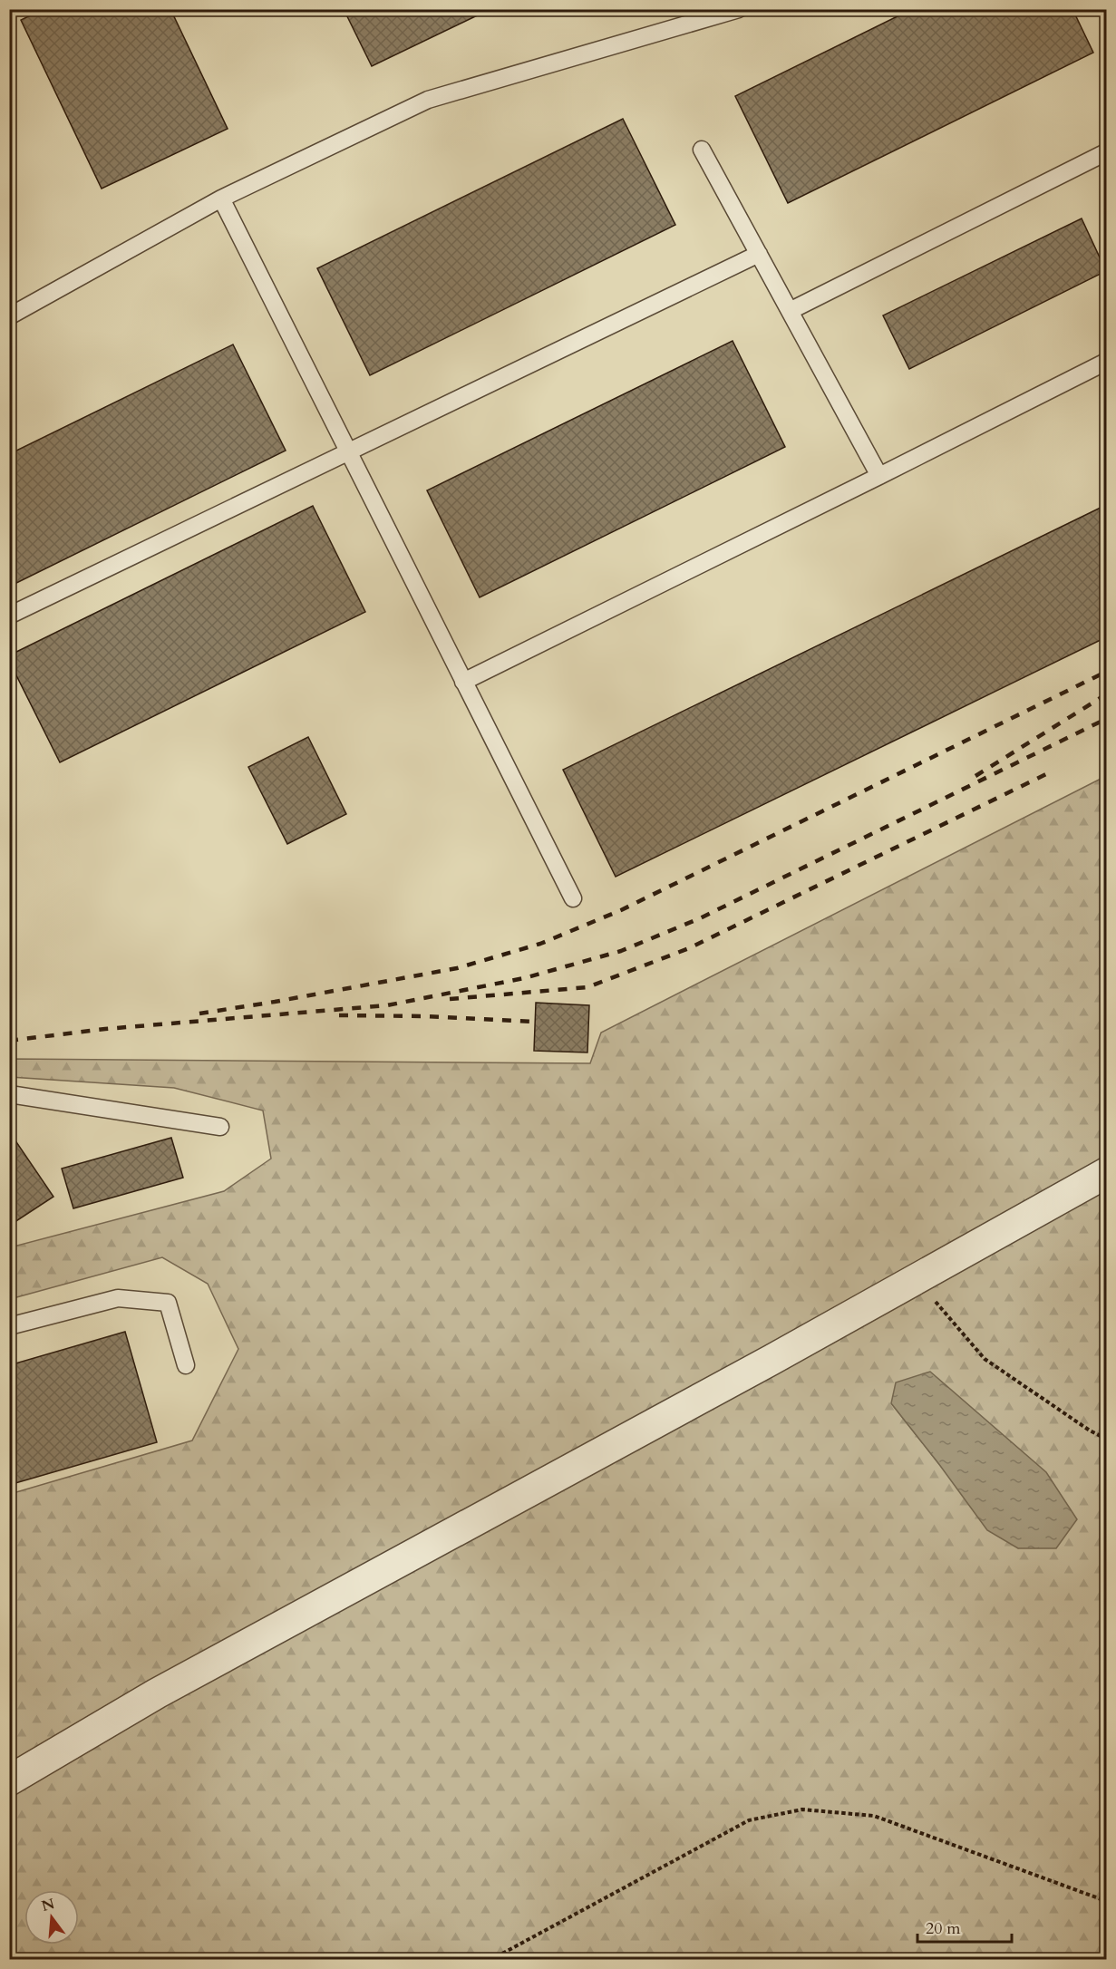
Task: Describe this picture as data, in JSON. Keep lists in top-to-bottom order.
{
  "scale_bar": "20 m",
  "north": "top"
}
